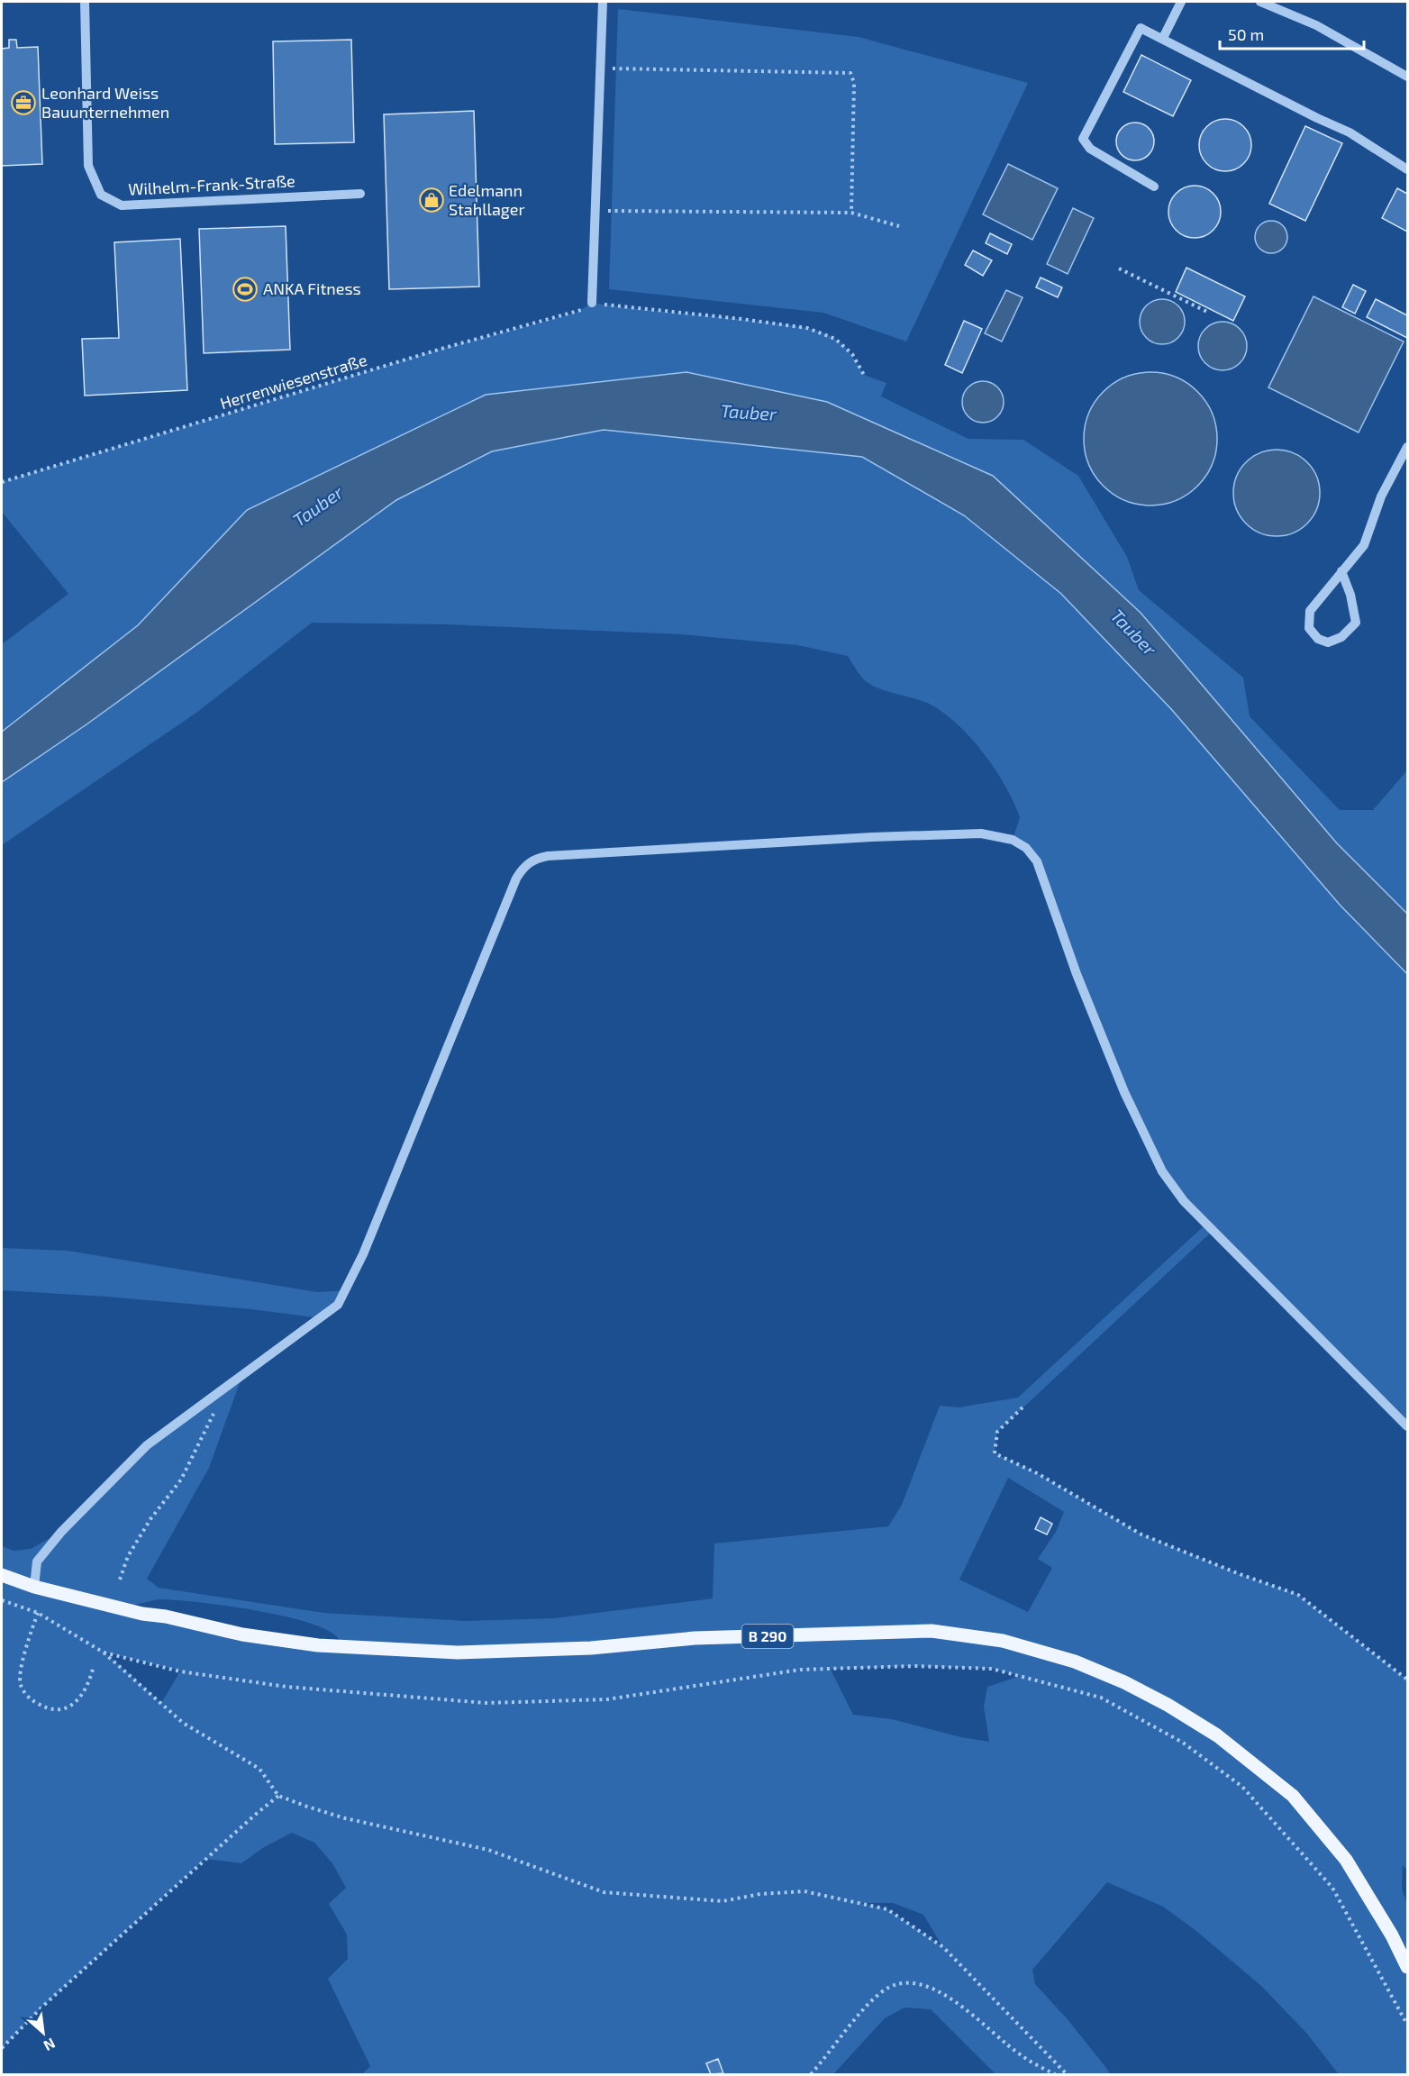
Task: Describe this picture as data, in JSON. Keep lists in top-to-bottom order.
{
  "streets": {
    "main road": ["B 290"],
    "street": ["Wilhelm-Frank-Straße"],
    "path": ["Herrenwiesenstraße"]
  },
  "water": ["Tauber"],
  "places": {
    "office": ["Leonhard Weiss Bauunternehmen"],
    "shop": ["Edelmann Stahllager"],
    "sports": ["ANKA Fitness"]
  },
  "scale_bar": "50 m",
  "north": "bottom right"
}
